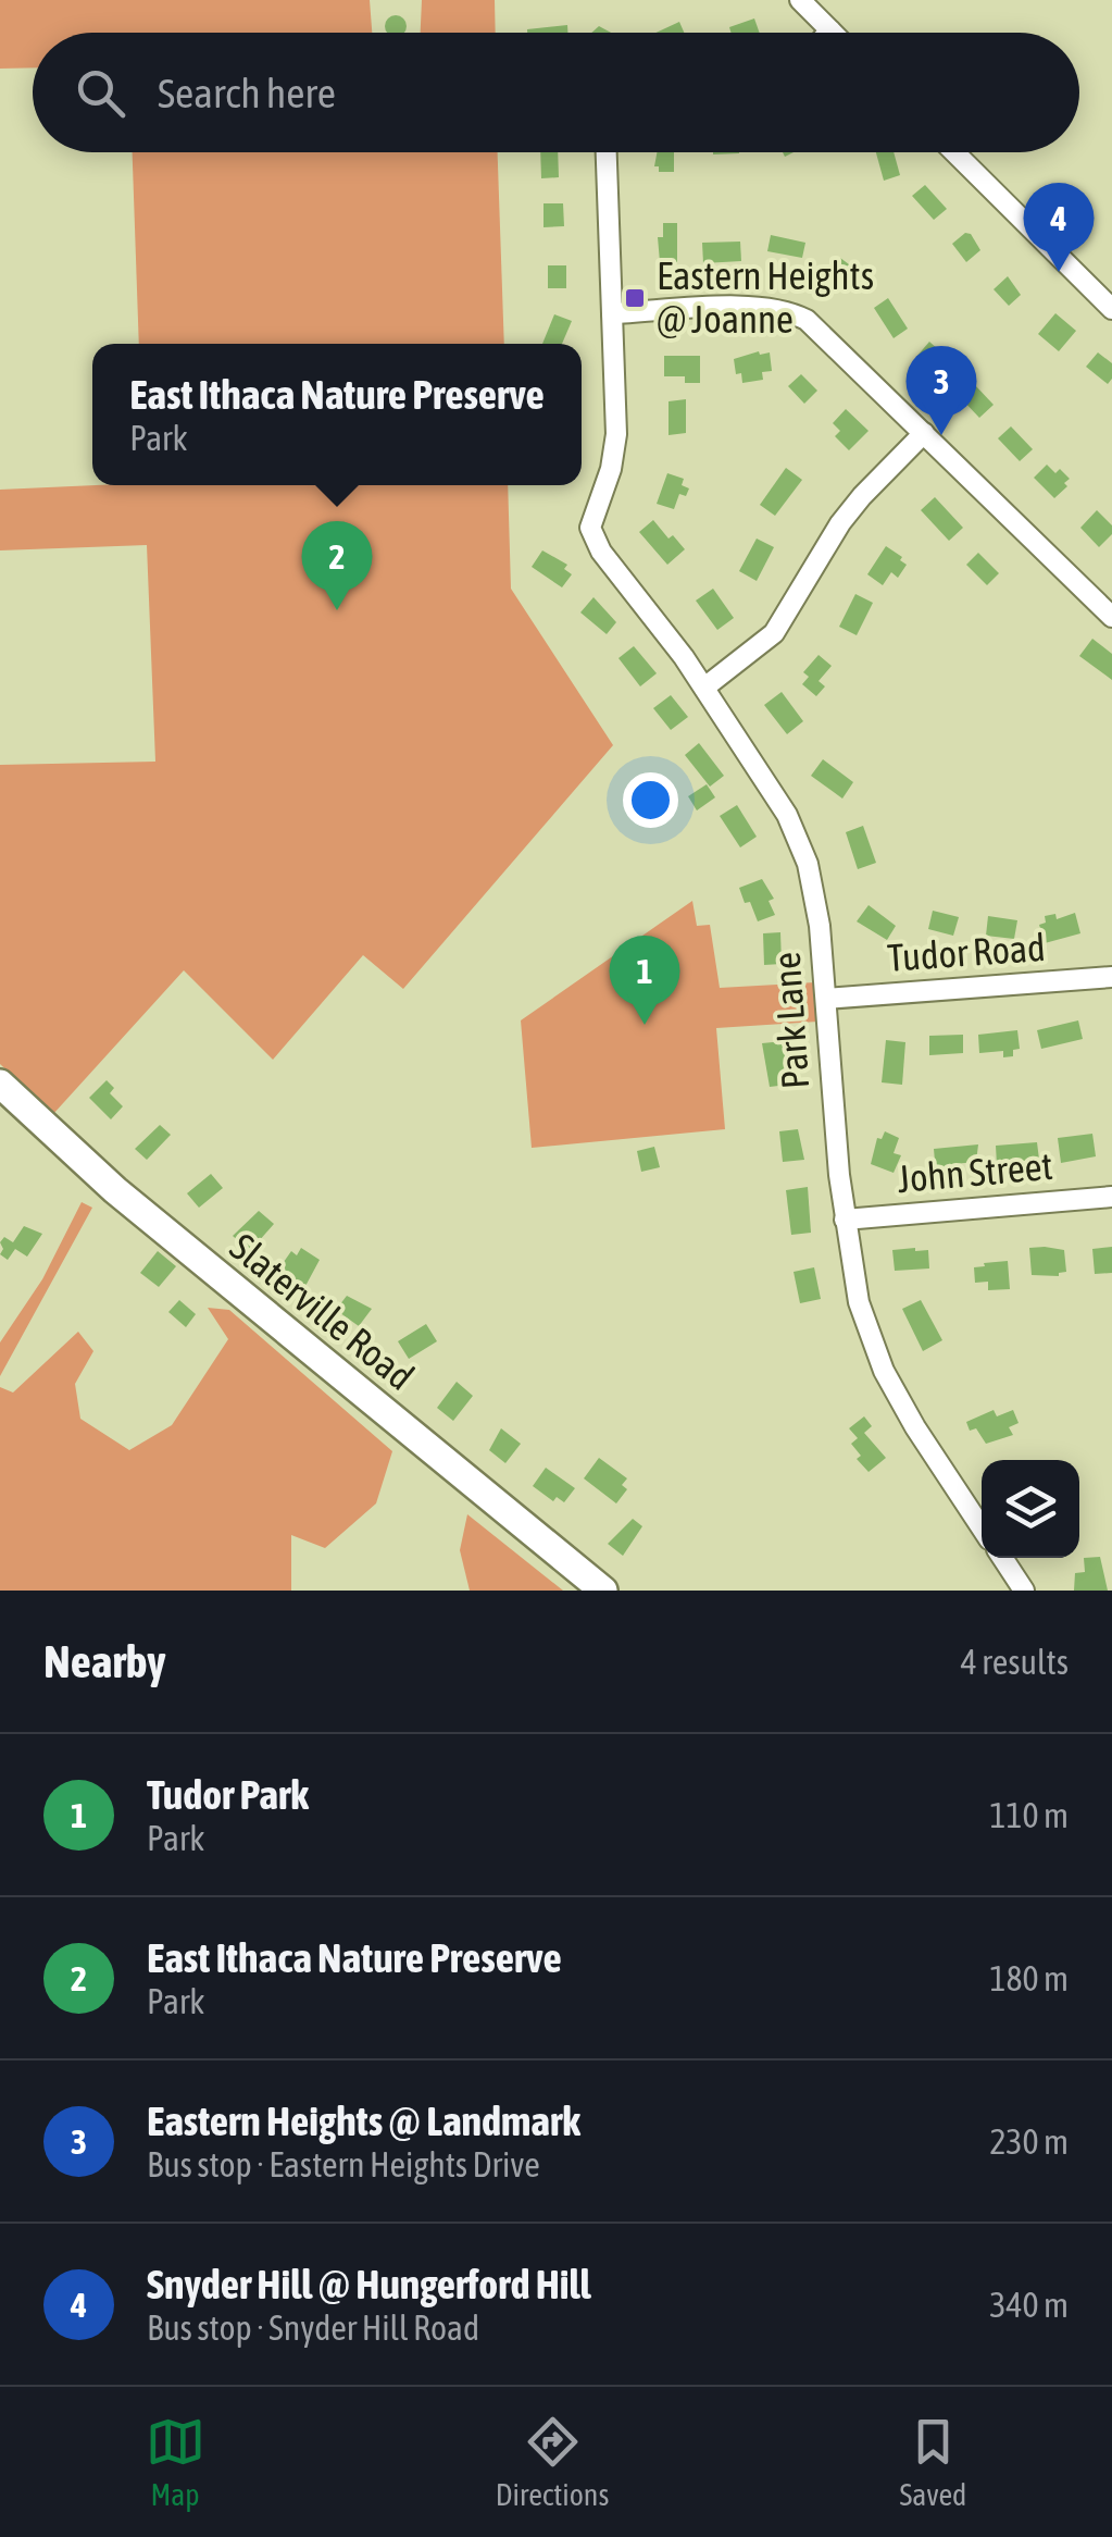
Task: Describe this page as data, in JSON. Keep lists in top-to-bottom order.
{
  "streets": {
    "highway": ["Slaterville Road"],
    "street": ["Tudor Road", "Park Lane", "John Street"]
  },
  "crossings": [
    ["Tudor Road", "Park Lane"],
    ["Park Lane", "John Street"]
  ],
  "places": {
    "transit": ["Eastern Heights @ Joanne"]
  },
  "page": {
    "search": "Search here",
    "pins": [
      "4",
      "3",
      "2",
      "1"
    ],
    "popup": ["East Ithaca Nature Preserve", "Park"],
    "heading": ["Nearby", "4 results"],
    "list": [
      {
        "mark": "1",
        "name": "Tudor Park",
        "note": "Park",
        "value": "110 m"
      },
      {
        "mark": "2",
        "name": "East Ithaca Nature Preserve",
        "note": "Park",
        "value": "180 m"
      },
      {
        "mark": "3",
        "name": "Eastern Heights @ Landmark",
        "note": "Bus stop · Eastern Heights Drive",
        "value": "230 m"
      },
      {
        "mark": "4",
        "name": "Snyder Hill @ Hungerford Hill",
        "note": "Bus stop · Snyder Hill Road",
        "value": "340 m"
      }
    ],
    "nav": ["Map", "Directions", "Saved"]
  }
}
